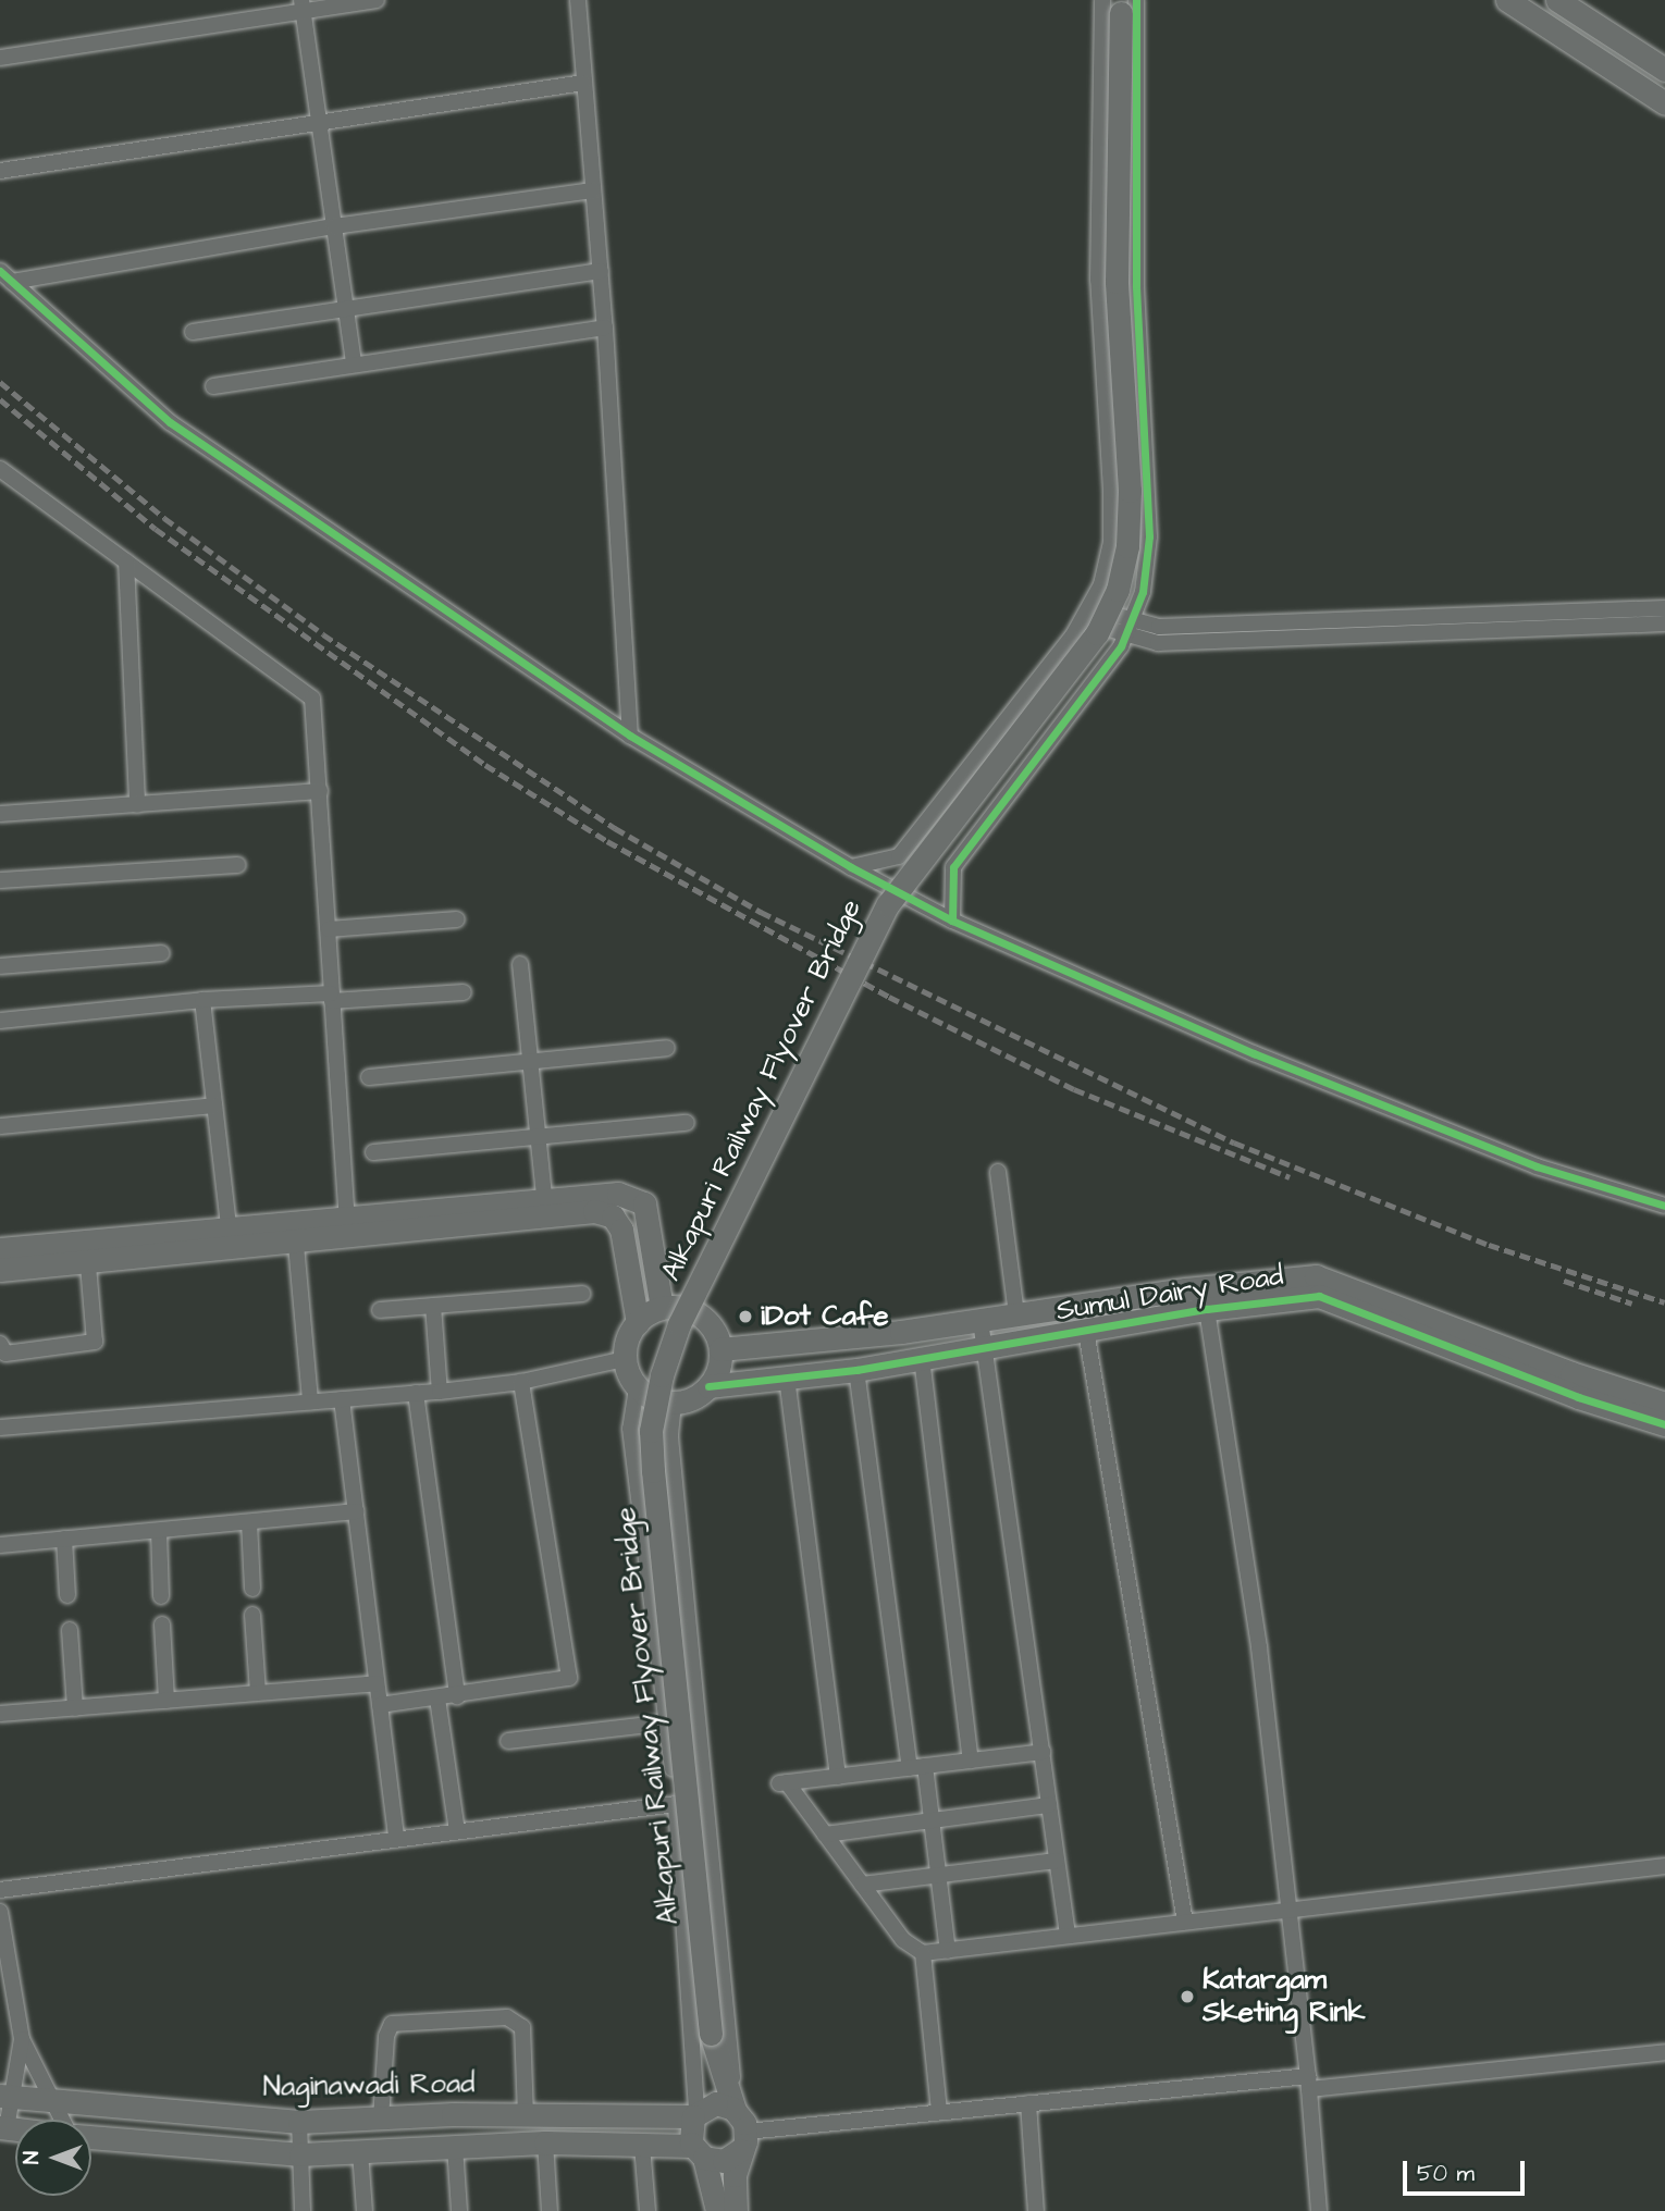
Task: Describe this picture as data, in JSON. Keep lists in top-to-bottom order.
{
  "streets": {
    "street": ["Alkapuri Railway Flyover Bridge", "Sumul Dairy Road", "Naginawadi Road"]
  },
  "crossings": [
    ["Alkapuri Railway Flyover Bridge", "Naginawadi Road"]
  ],
  "places": ["iDot Cafe", "Katargam Sketing Rink"],
  "scale_bar": "50 m",
  "north": "left"
}
